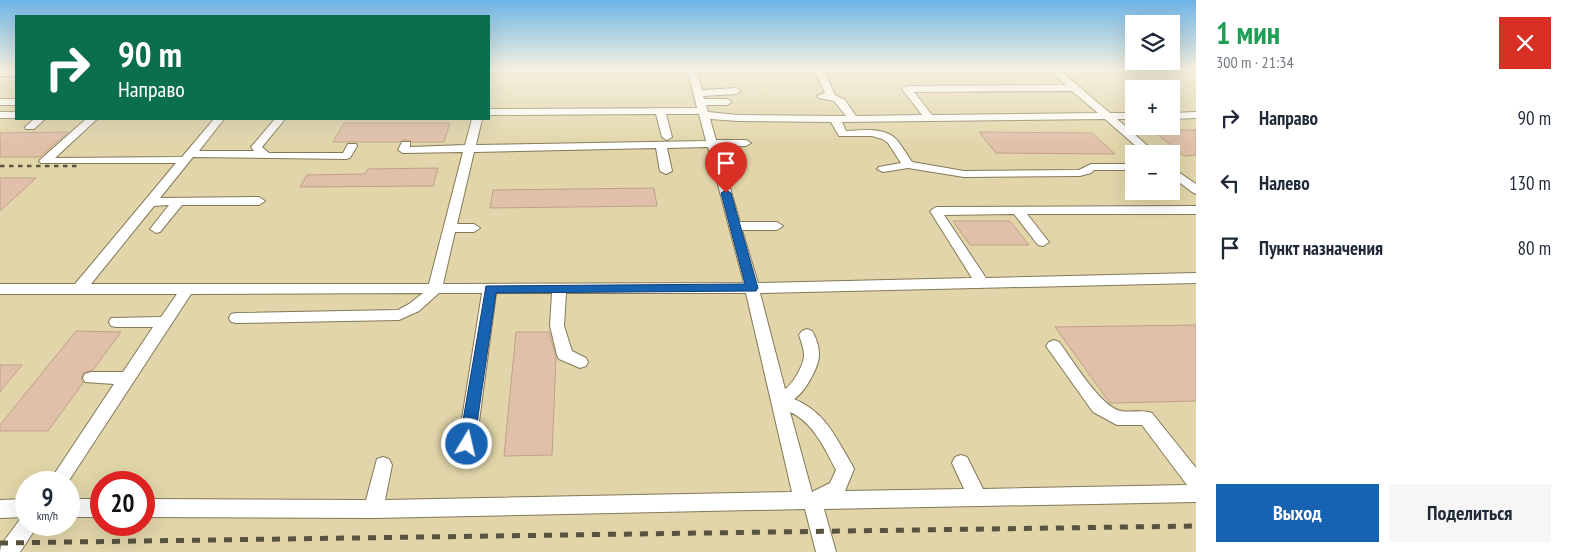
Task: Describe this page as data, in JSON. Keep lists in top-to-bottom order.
{
  "page": {
    "heading": ["1 мин", "300 m · 21:34"],
    "map_buttons": ["+", "−"],
    "turn": ["90 m", "Направо"],
    "list": [
      {
        "name": "Направо",
        "value": "90 m"
      },
      {
        "name": "Налево",
        "value": "130 m"
      },
      {
        "name": "Пункт назначения",
        "value": "80 m"
      }
    ],
    "speed": "9 km/h",
    "limit": "20",
    "buttons": ["Выход", "Поделиться"]
  }
}
